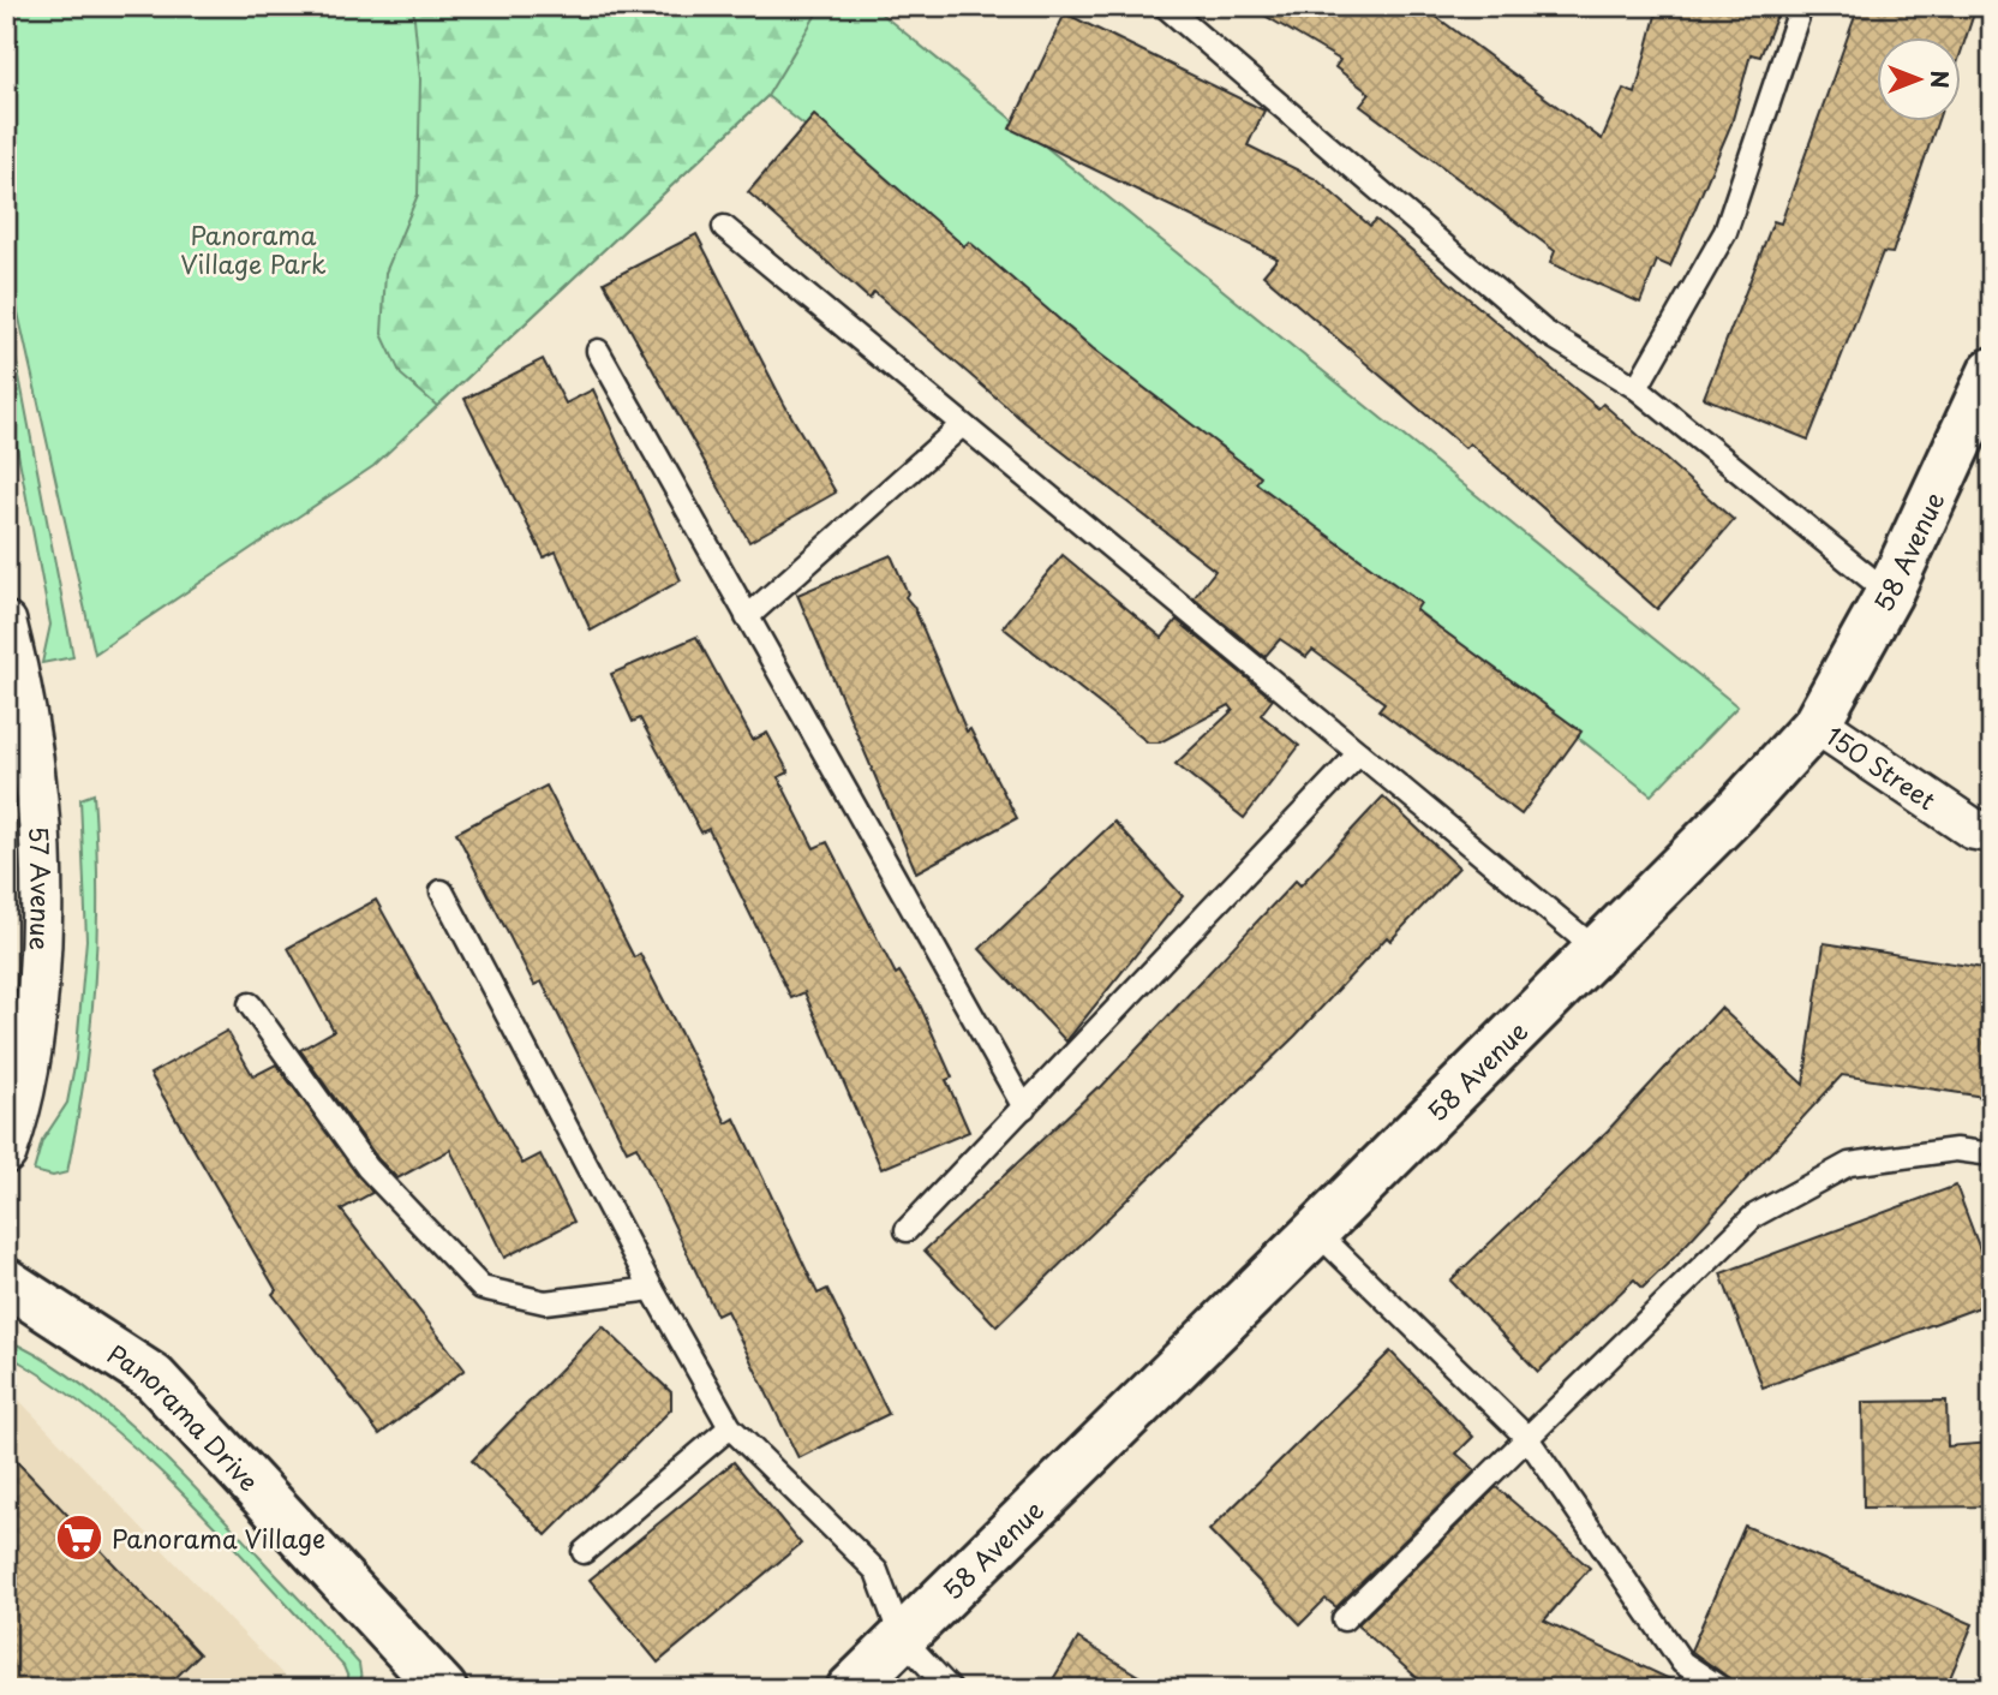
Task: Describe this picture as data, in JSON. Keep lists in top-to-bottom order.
{
  "streets": {
    "street": [
      "58 Avenue",
      "150 Street",
      "57 Avenue",
      "Panorama Drive"
    ]
  },
  "crossings": [
    ["58 Avenue", "150 Street"]
  ],
  "parks": ["Panorama Village Park"],
  "places": {
    "supermarket": ["Panorama Village"]
  },
  "north": "right"
}
